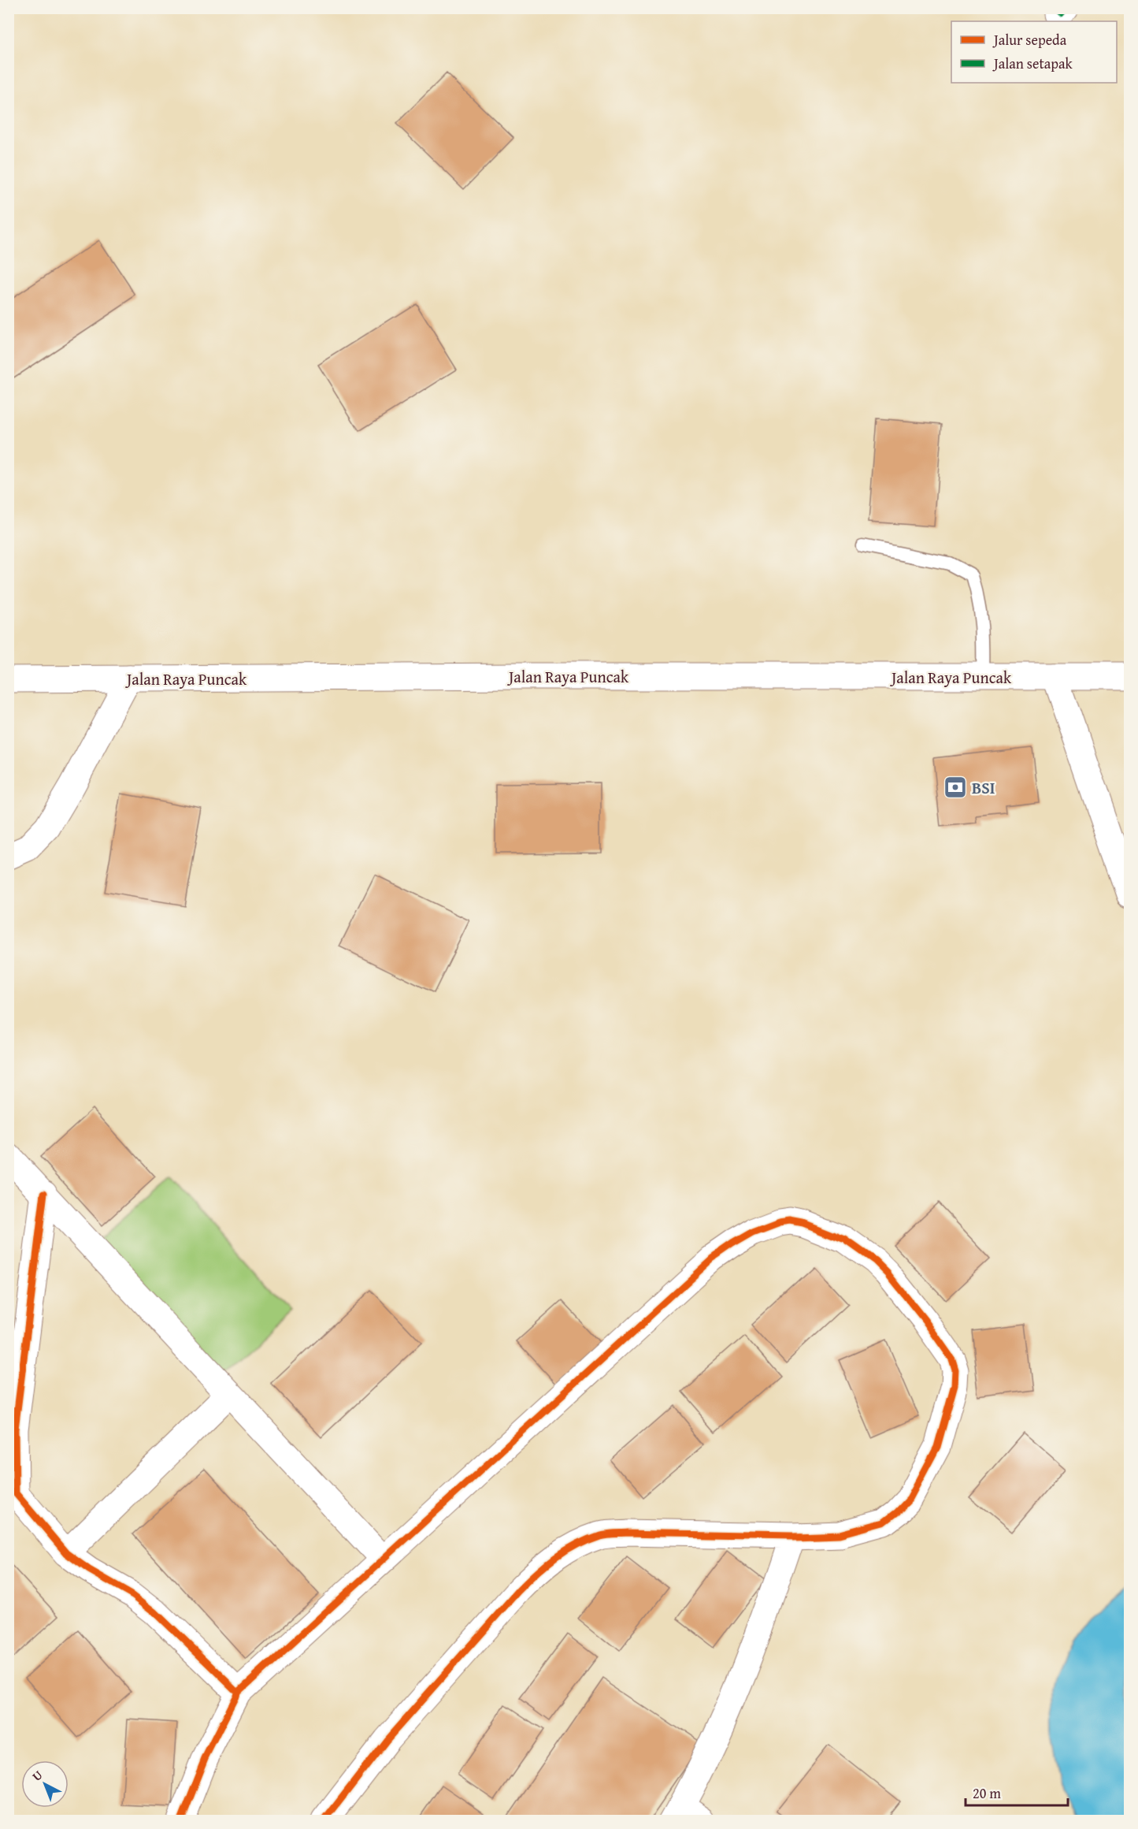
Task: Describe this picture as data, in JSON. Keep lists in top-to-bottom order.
{
  "streets": {
    "main road": ["Jalan Raya Puncak"]
  },
  "places": {
    "bank": ["BSI"]
  },
  "legend": ["Jalur sepeda", "Jalan setapak"],
  "scale_bar": "20 m",
  "north": "top left"
}
